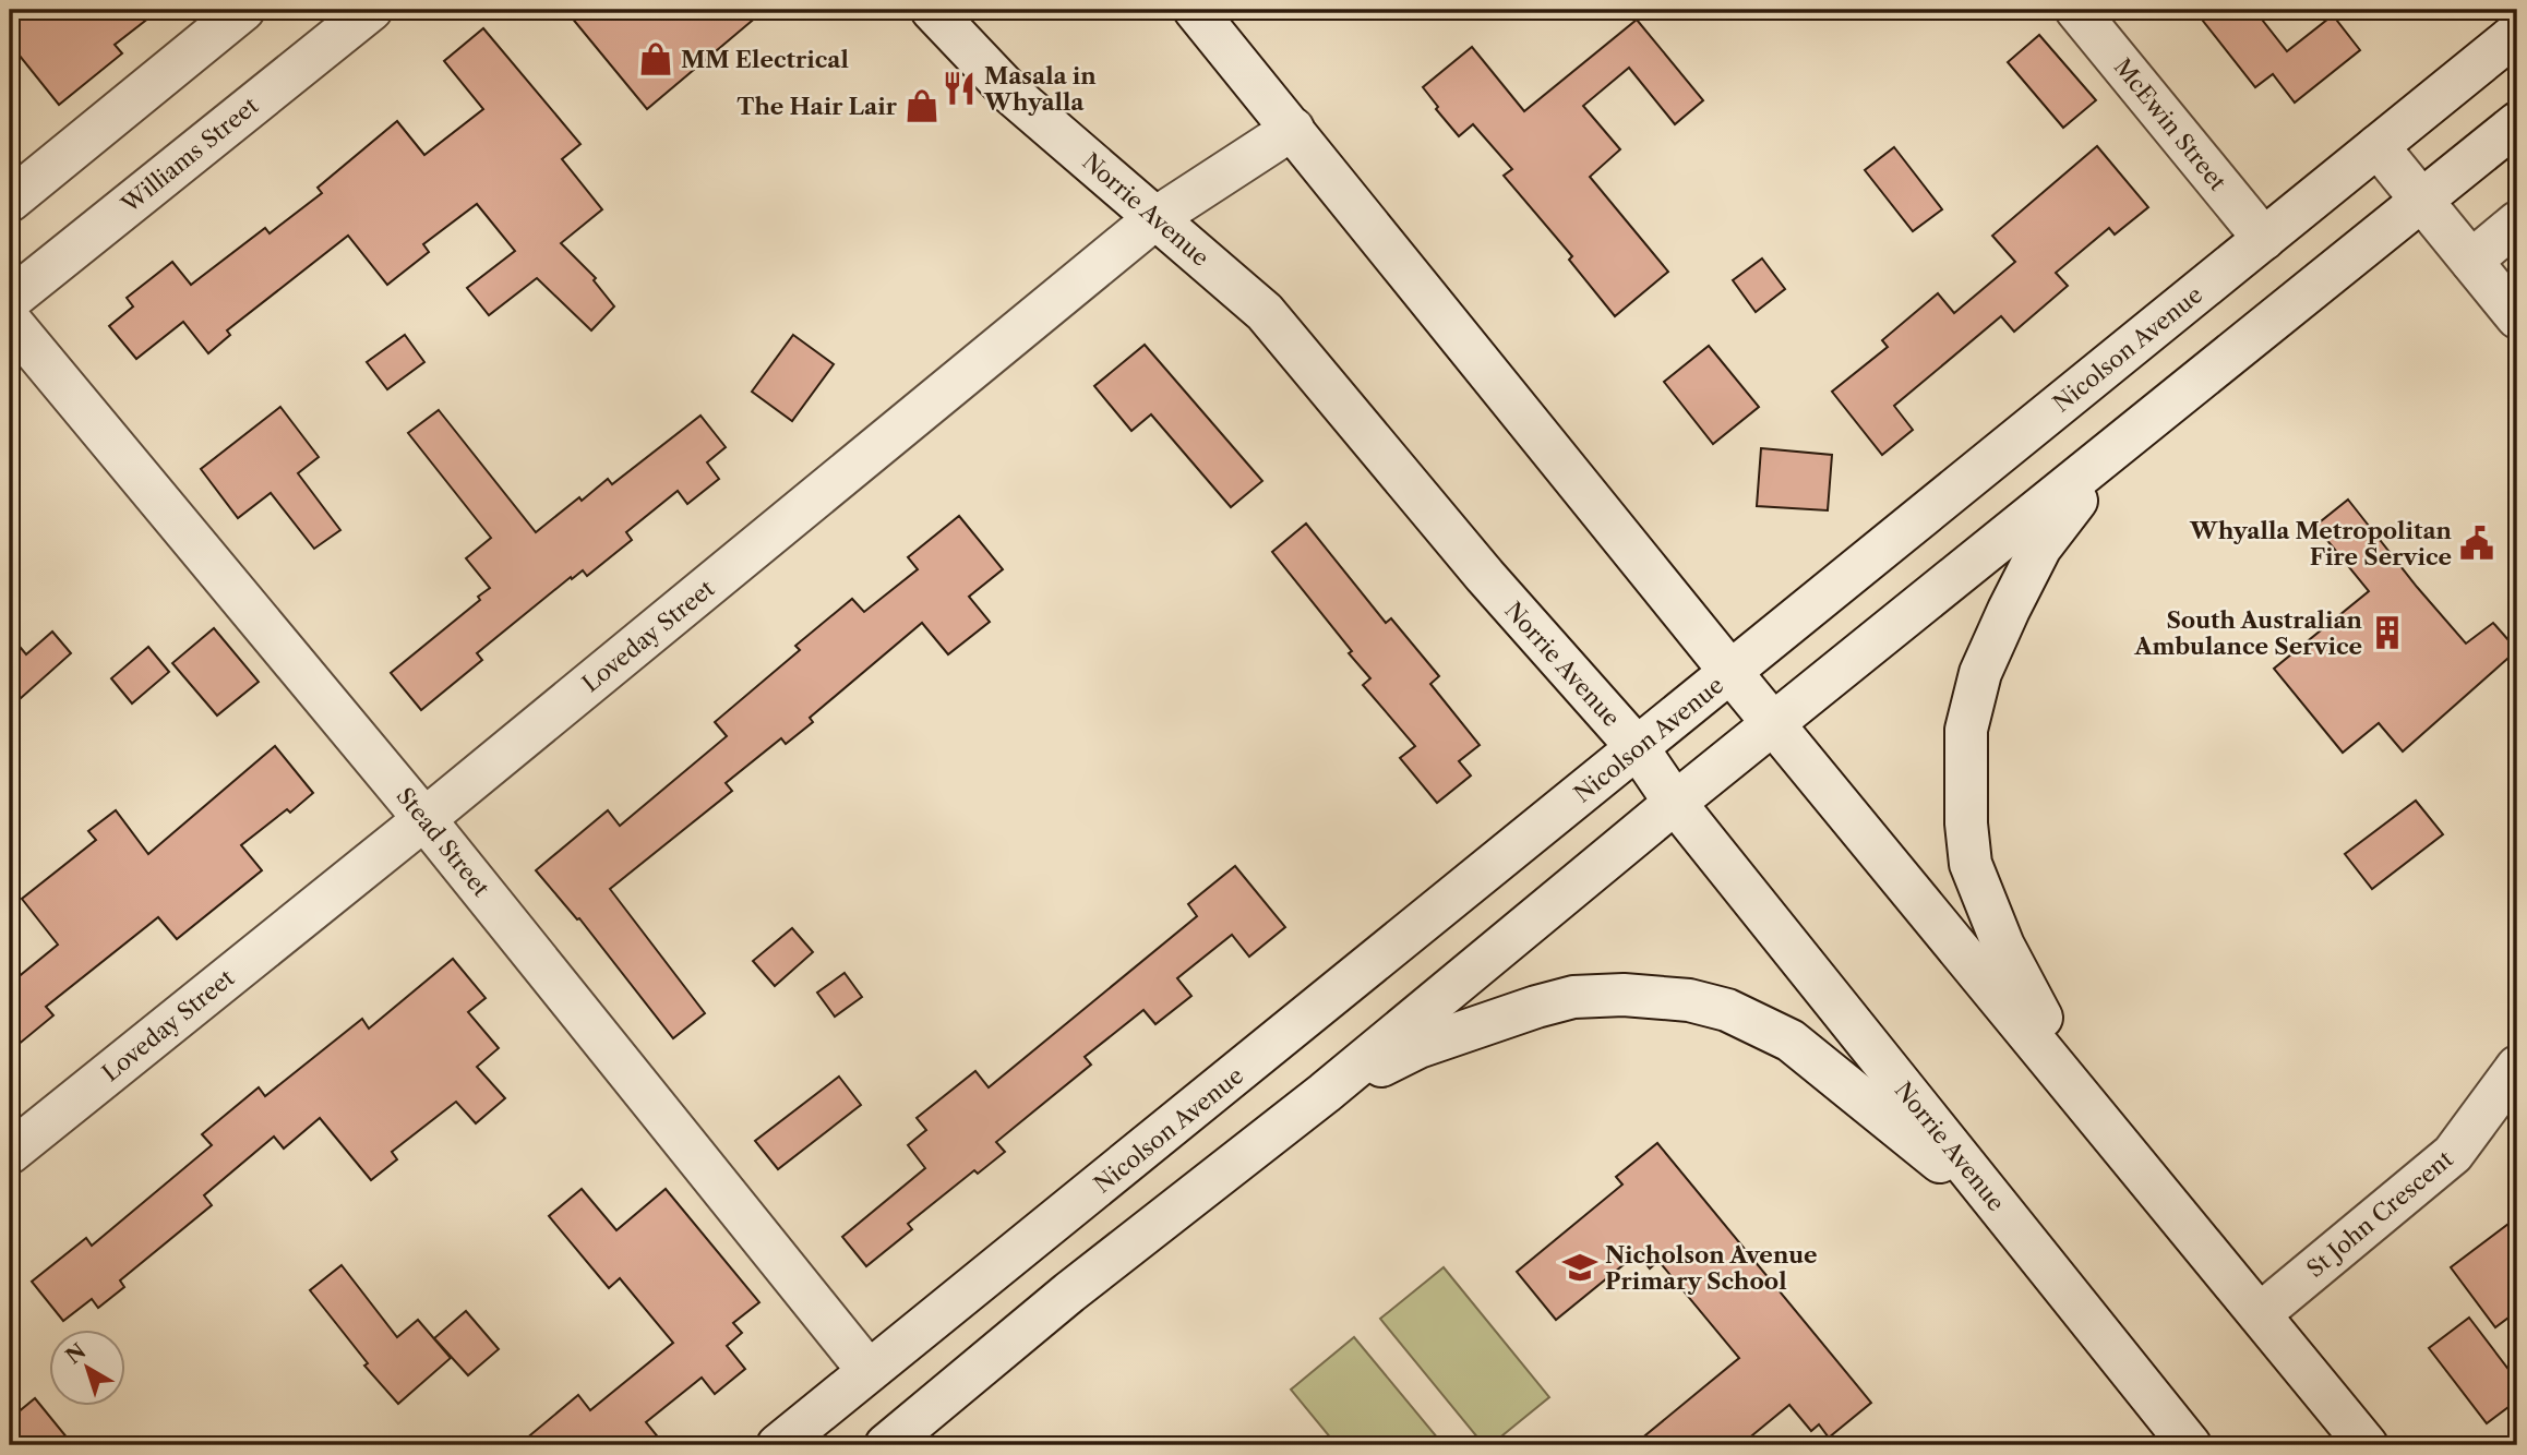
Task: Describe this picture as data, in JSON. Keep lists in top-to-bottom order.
{
  "streets": {
    "main road": [
      "McEwin Street",
      "Williams Street",
      "Norrie Avenue",
      "Nicolson Avenue",
      "Loveday Street",
      "Stead Street",
      "St John Crescent"
    ]
  },
  "crossings": [
    ["McEwin Street", "Nicolson Avenue"],
    ["Norrie Avenue", "Nicolson Avenue"],
    ["Norrie Avenue", "Loveday Street"],
    ["Nicolson Avenue", "Stead Street"],
    ["Loveday Street", "Stead Street"]
  ],
  "places": {
    "shop": ["MM Electrical", "The Hair Lair"],
    "restaurant": ["Masala in Whyalla"],
    "public building": ["Whyalla Metropolitan Fire Service"],
    "building": ["South Australian Ambulance Service"],
    "school or university": ["Nicholson Avenue Primary School"]
  },
  "north": "top left"
}
